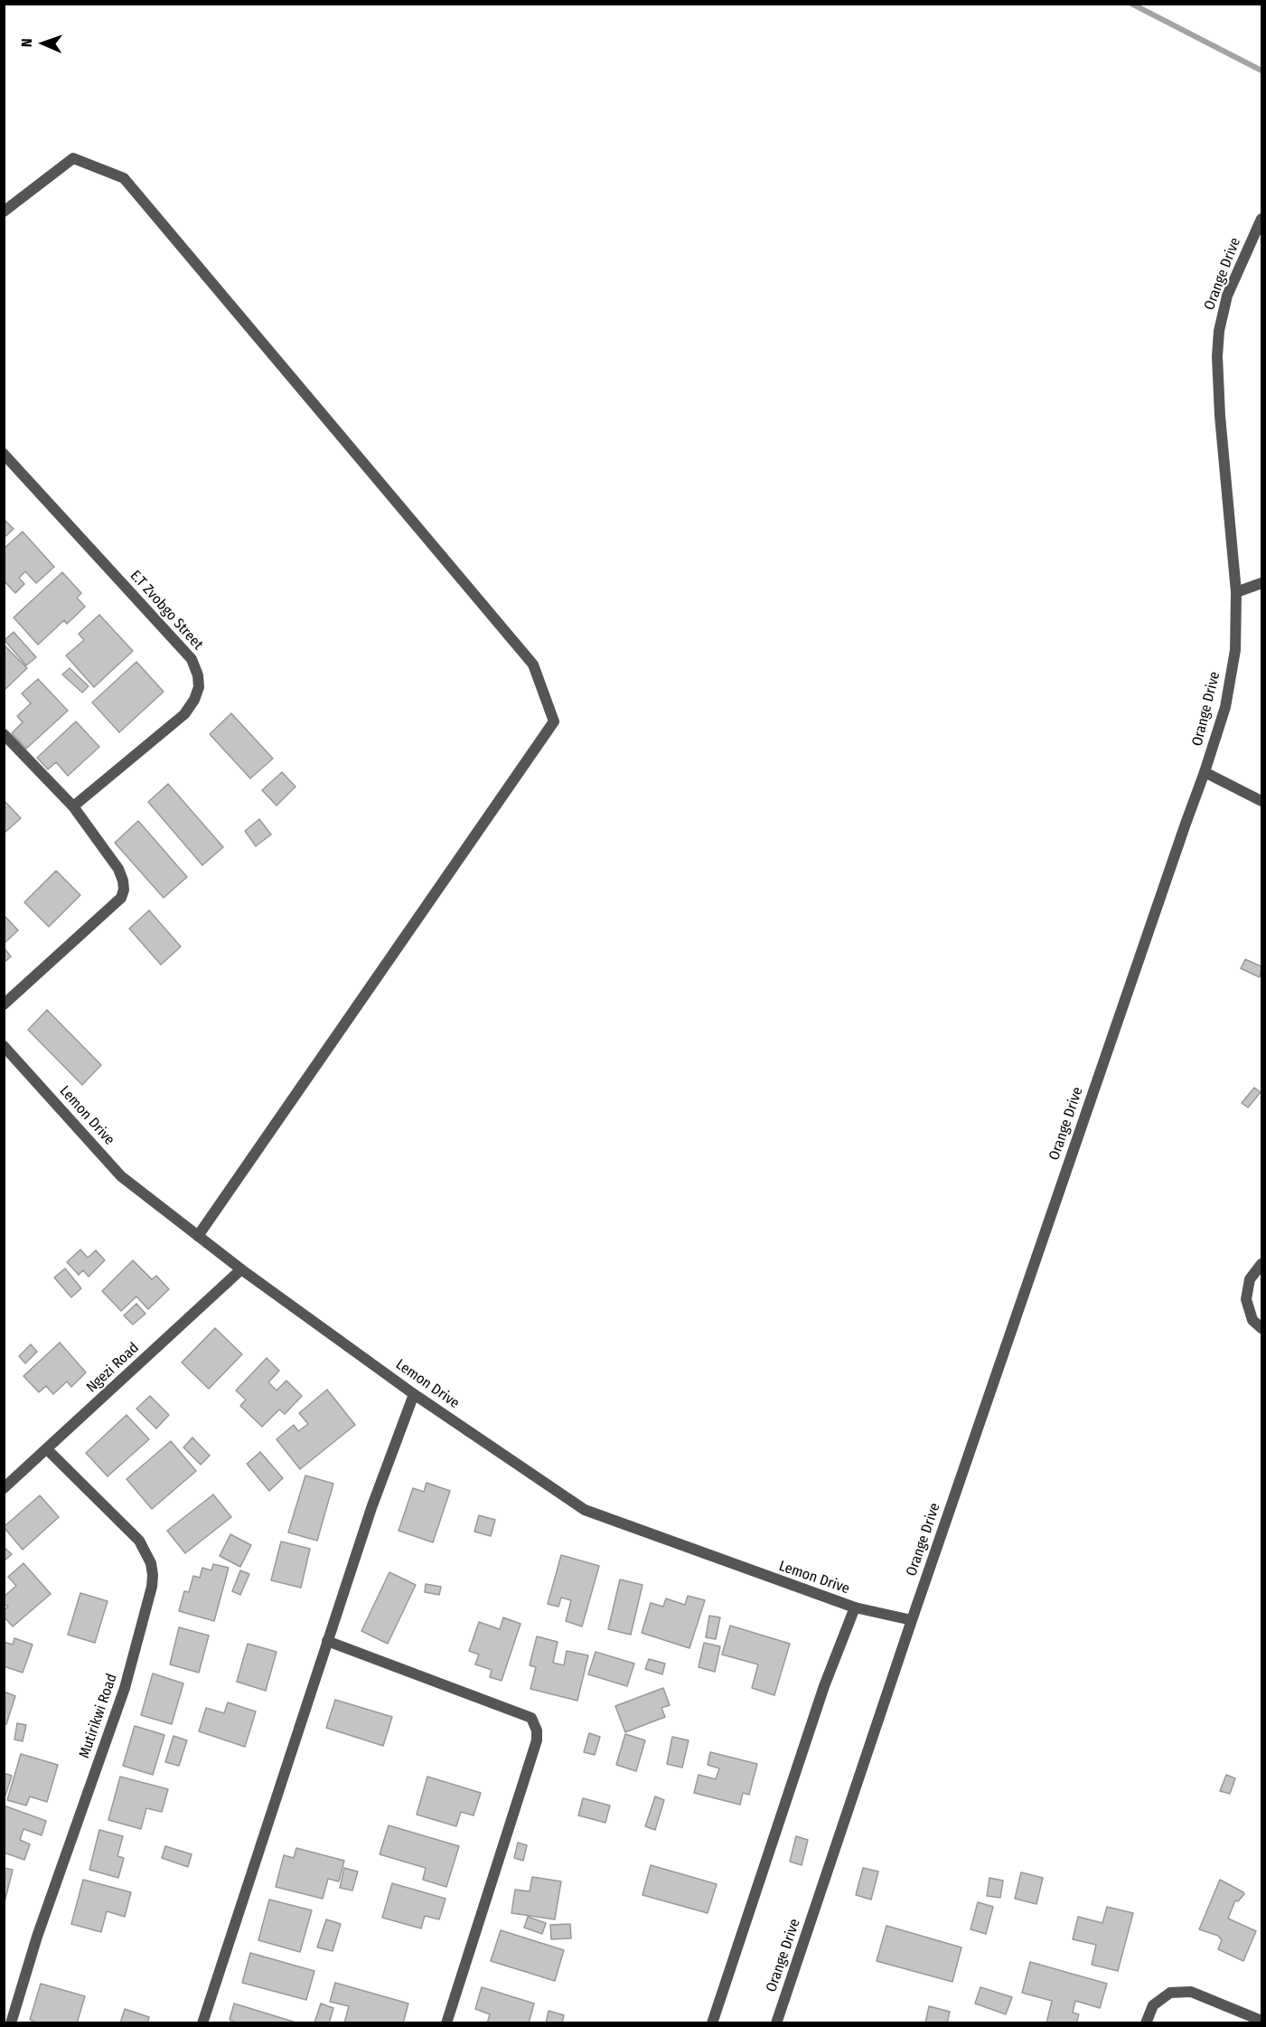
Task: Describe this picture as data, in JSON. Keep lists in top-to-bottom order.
{
  "streets": {
    "street": [
      "Orange Drive",
      "E.T Zvobgo Street",
      "Lemon Drive",
      "Ngezi Road",
      "Mutirikwi Road"
    ]
  },
  "crossings": [
    ["Orange Drive", "Lemon Drive"],
    ["Lemon Drive", "Ngezi Road"],
    ["Ngezi Road", "Mutirikwi Road"]
  ],
  "north": "left"
}
